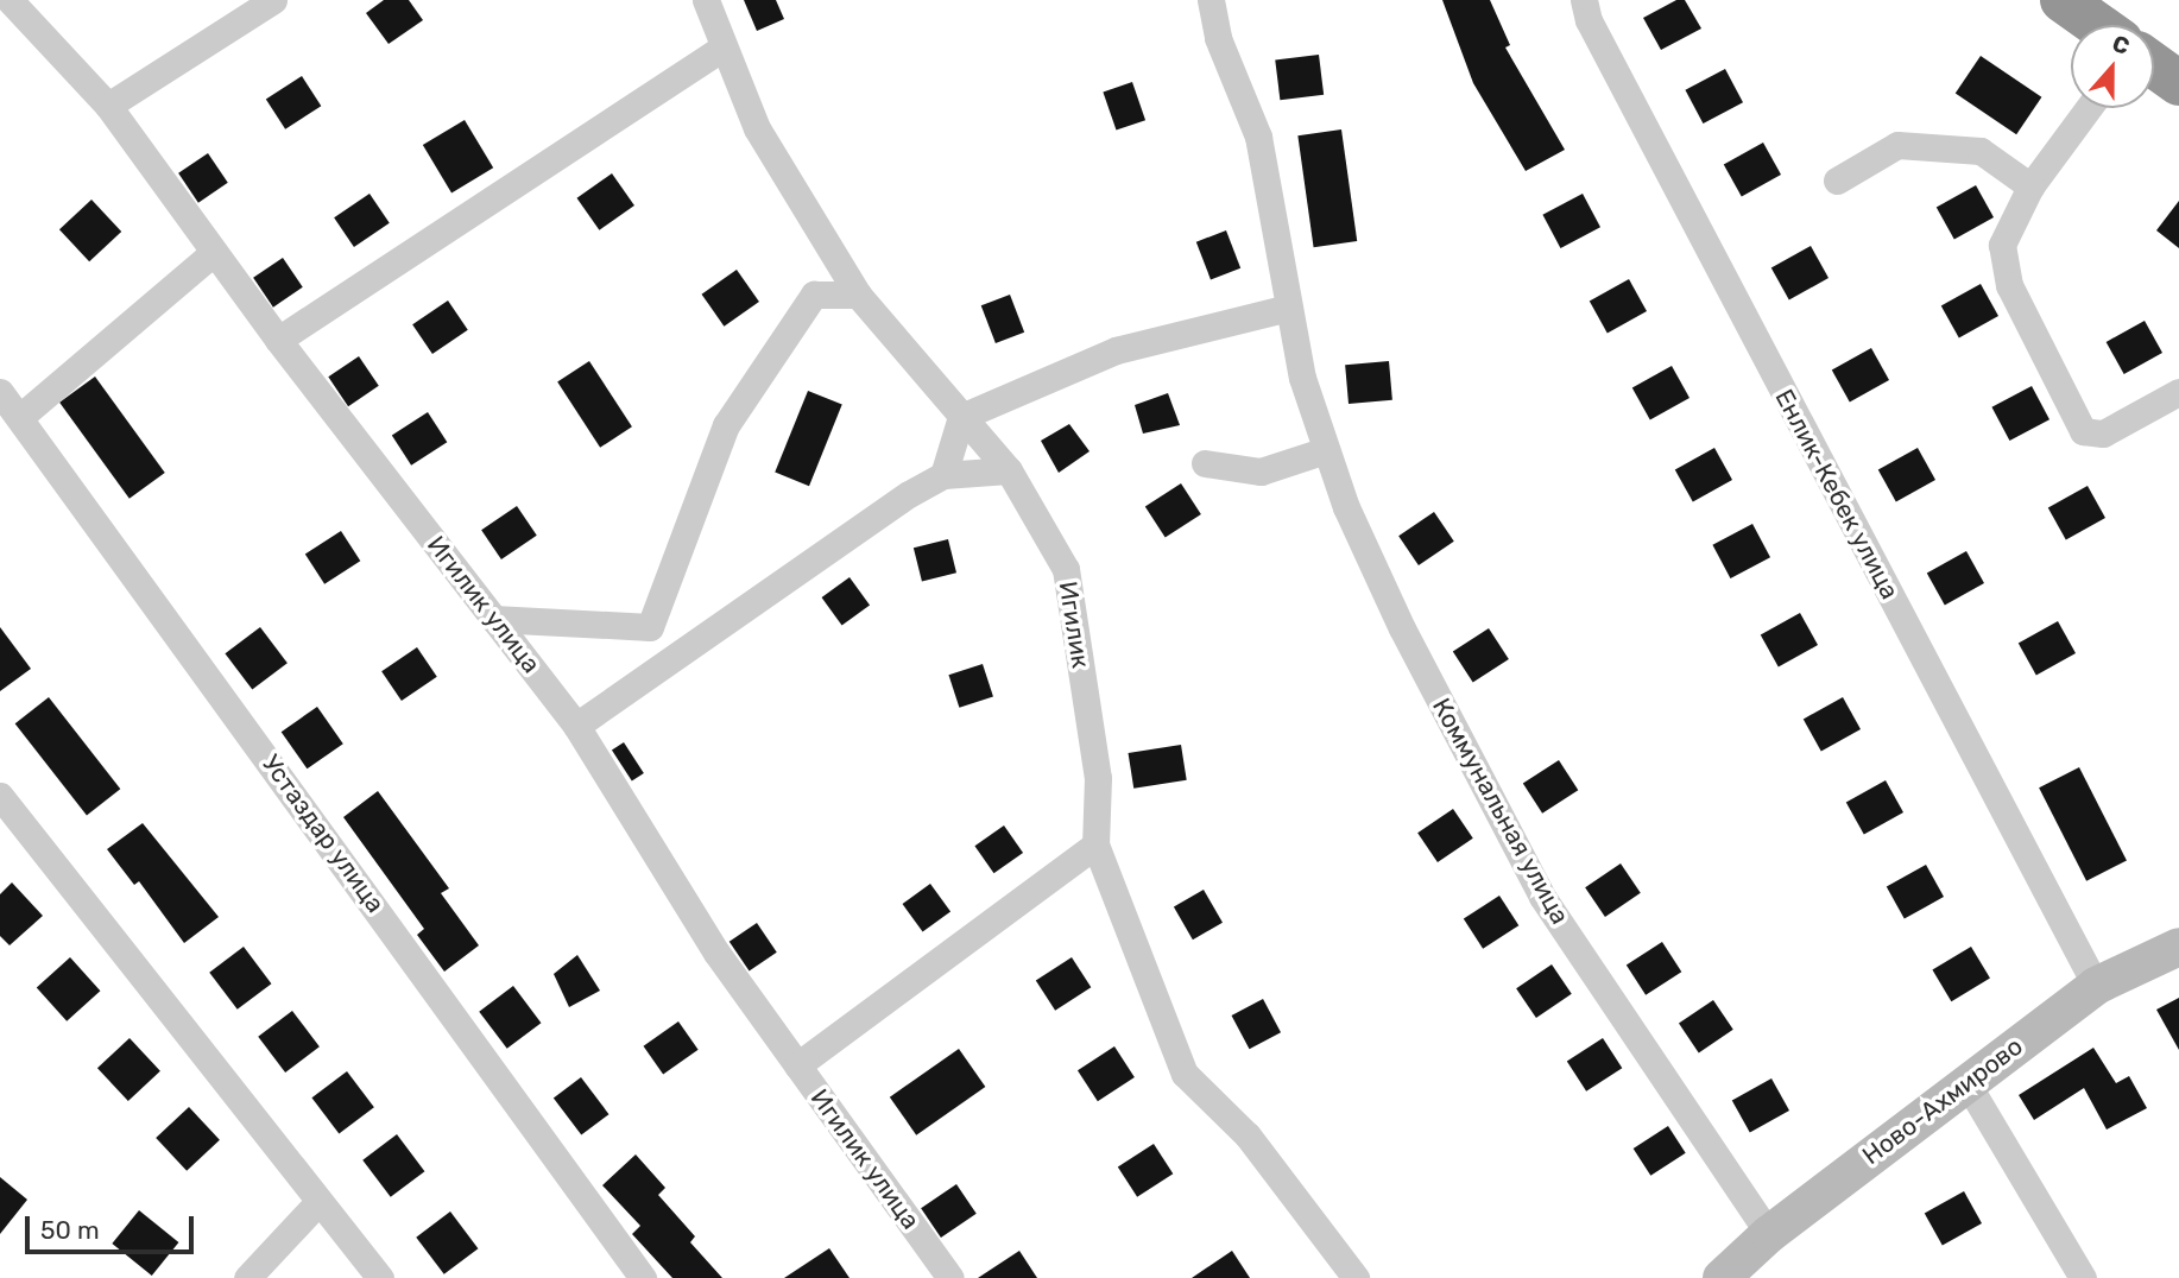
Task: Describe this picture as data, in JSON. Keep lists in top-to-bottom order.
{
  "streets": {
    "street": [
      "Енлик-Кебек улица",
      "Игилик улица",
      "Игилик",
      "Коммунальная улица",
      "Устаздар улица",
      "Ново-Ахмирово"
    ]
  },
  "crossings": [
    ["Енлик-Кебек улица", "Ново-Ахмирово"],
    ["Коммунальная улица", "Ново-Ахмирово"]
  ],
  "scale_bar": "50 m",
  "north": "top"
}
